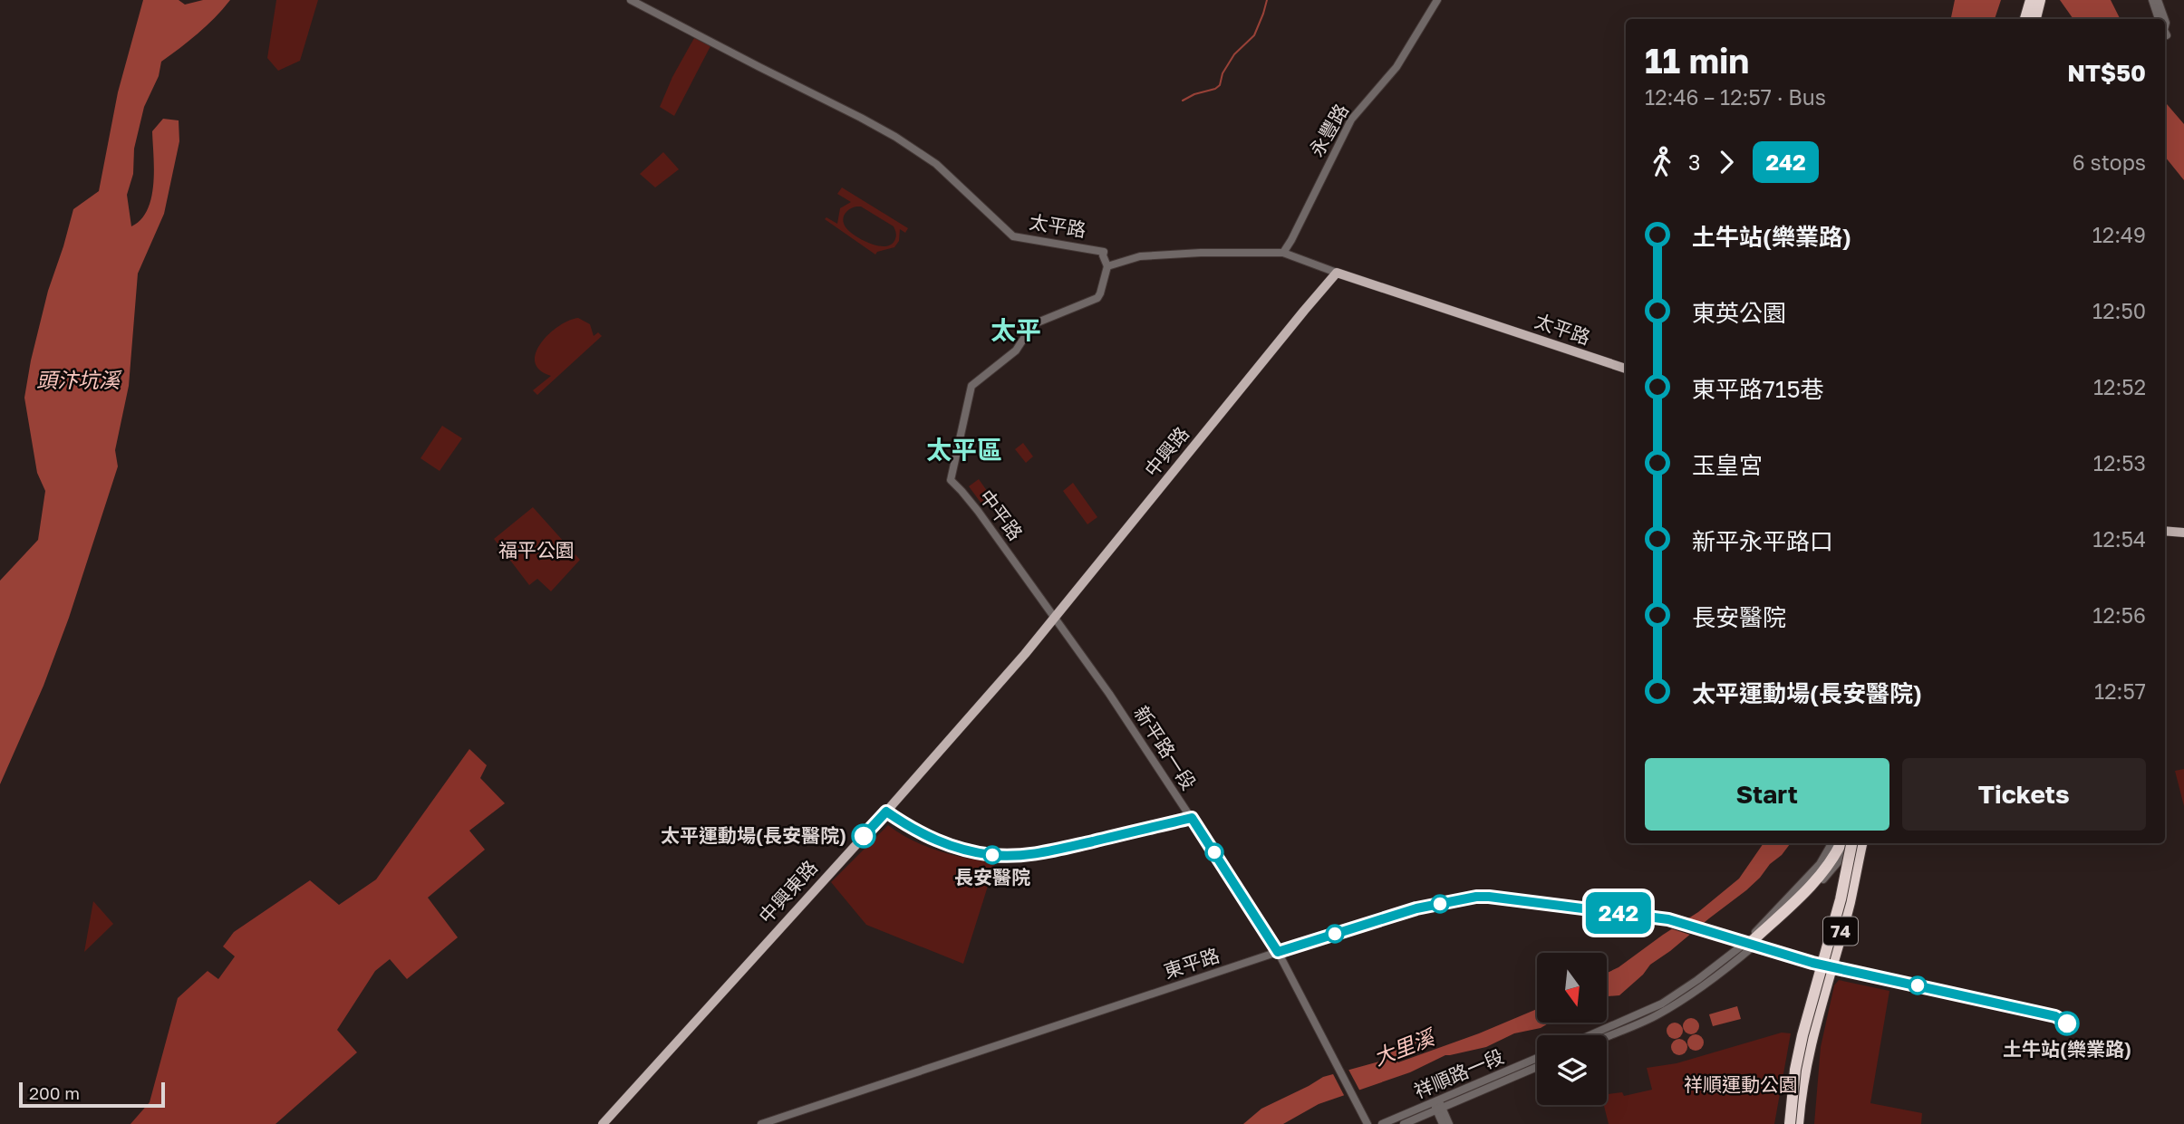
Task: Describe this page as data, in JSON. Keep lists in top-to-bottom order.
{
  "streets": {
    "highway": ["74"],
    "main road": ["太平路", "中興路", "中興東路"],
    "street": [
      "永豐路",
      "中平路",
      "新平路一段",
      "東平路",
      "祥順路一段"
    ]
  },
  "crossings": [
    ["永豐路", "太平路"],
    ["太平路", "中興路"],
    ["太平路", "中平路"],
    ["中興路", "新平路一段"],
    ["中興路", "中興東路"],
    ["中平路", "新平路一段"],
    ["新平路一段", "東平路"]
  ],
  "districts": ["太平", "太平區"],
  "water": ["頭汴坑溪", "大里溪"],
  "parks": ["福平公園", "祥順運動公園"],
  "places": ["太平運動場(長安醫院)", "長安醫院", "土牛站(樂業路)"],
  "lines": ["bus line 242"],
  "scale_bar": "200 m",
  "north": "bottom",
  "page": {
    "on_map": "242",
    "heading": ["11 min", "12:46 – 12:57 · Bus", "NT$50"],
    "legs": ["3", "242", "6 stops"],
    "list": [
      {
        "name": "土牛站(樂業路)",
        "value": "12:49"
      },
      {
        "name": "東英公園",
        "value": "12:50"
      },
      {
        "name": "東平路715巷",
        "value": "12:52"
      },
      {
        "name": "玉皇宮",
        "value": "12:53"
      },
      {
        "name": "新平永平路口",
        "value": "12:54"
      },
      {
        "name": "長安醫院",
        "value": "12:56"
      },
      {
        "name": "太平運動場(長安醫院)",
        "value": "12:57"
      }
    ],
    "buttons": ["Start", "Tickets"],
    "scale": "200 m"
  }
}
